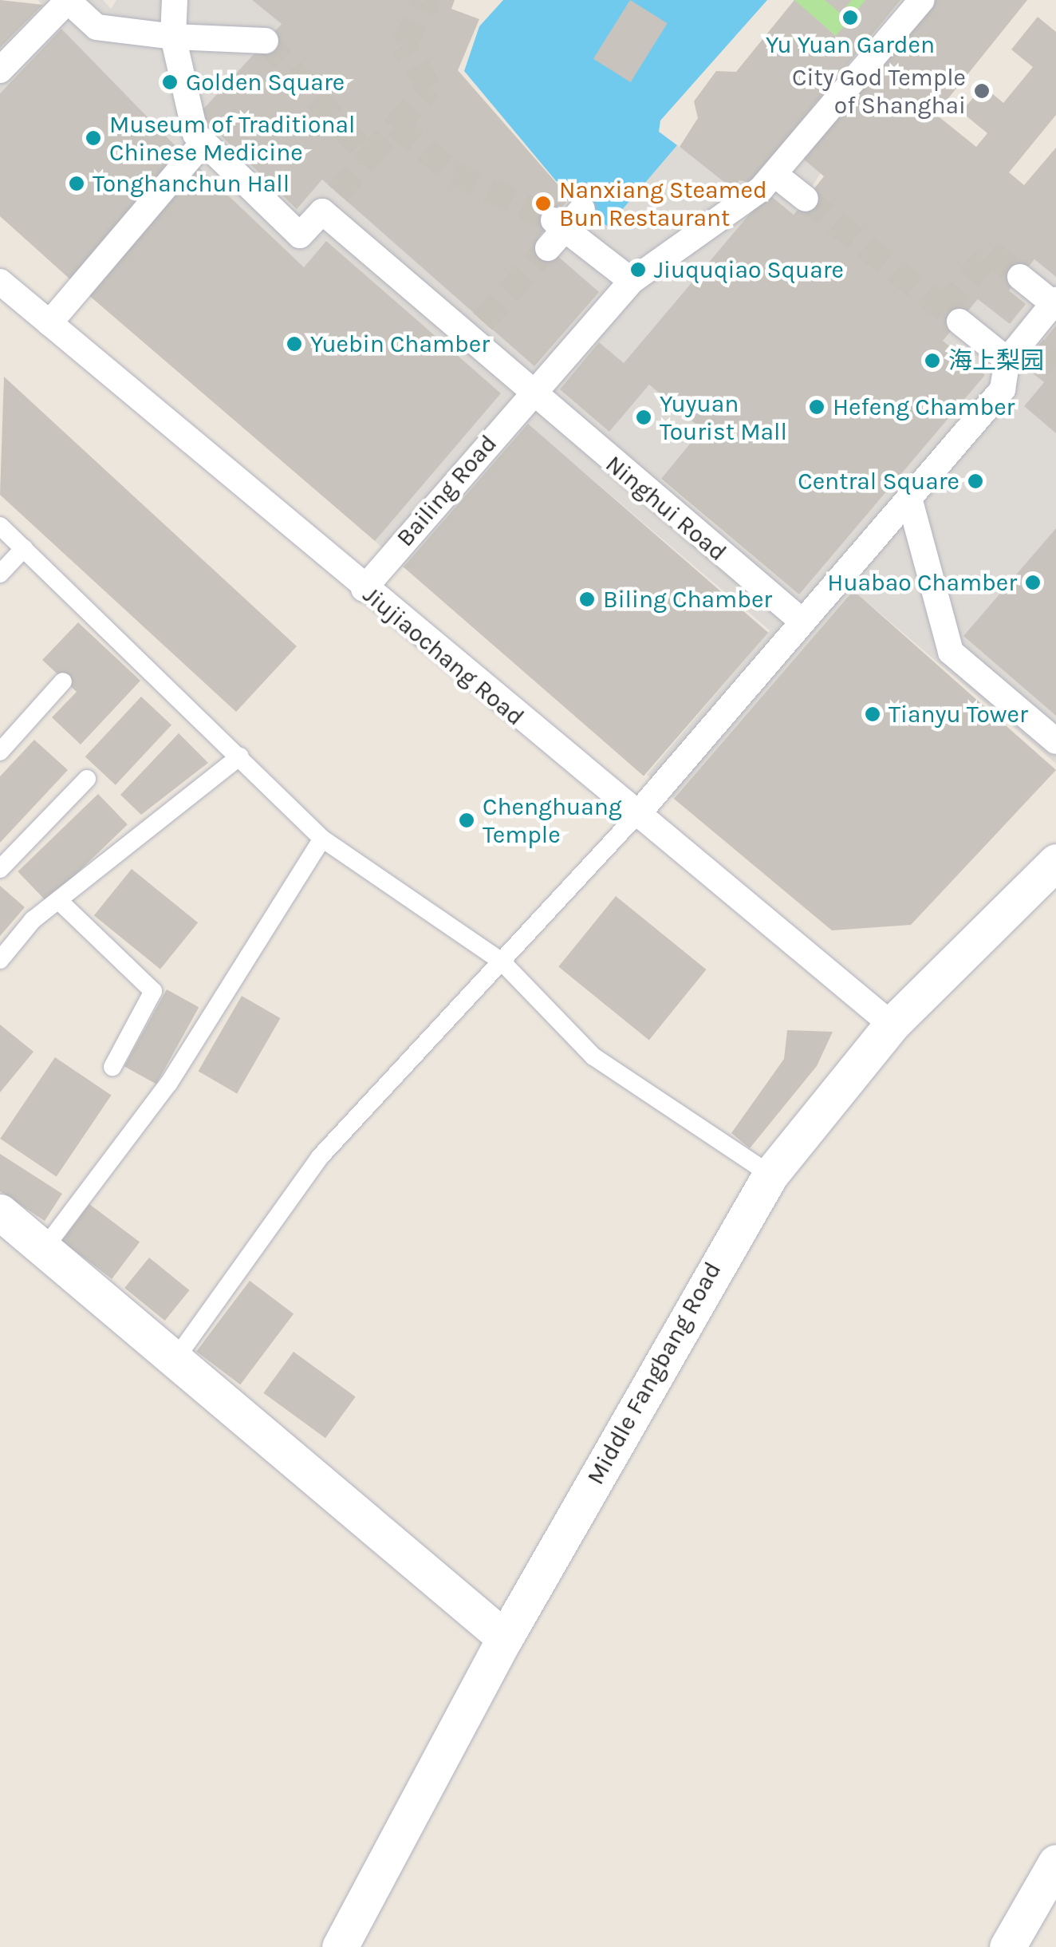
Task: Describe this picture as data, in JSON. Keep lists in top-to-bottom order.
{
  "streets": {
    "street": [
      "Bailing Road",
      "Ninghui Road",
      "Jiujiaochang Road",
      "Middle Fangbang Road"
    ]
  },
  "crossings": [
    ["Bailing Road", "Ninghui Road"],
    ["Bailing Road", "Jiujiaochang Road"],
    ["Jiujiaochang Road", "Middle Fangbang Road"]
  ],
  "places": [
    "Yu Yuan Garden",
    "Golden Square",
    "City God Temple of Shanghai",
    "Museum of Traditional Chinese Medicine",
    "Tonghanchun Hall",
    "Nanxiang Steamed Bun Restaurant",
    "Jiuquqiao Square",
    "Yuebin Chamber",
    "海上梨园",
    "Hefeng Chamber",
    "Yuyuan Tourist Mall",
    "Central Square",
    "Huabao Chamber",
    "Biling Chamber",
    "Tianyu Tower",
    "Chenghuang Temple"
  ]
}
